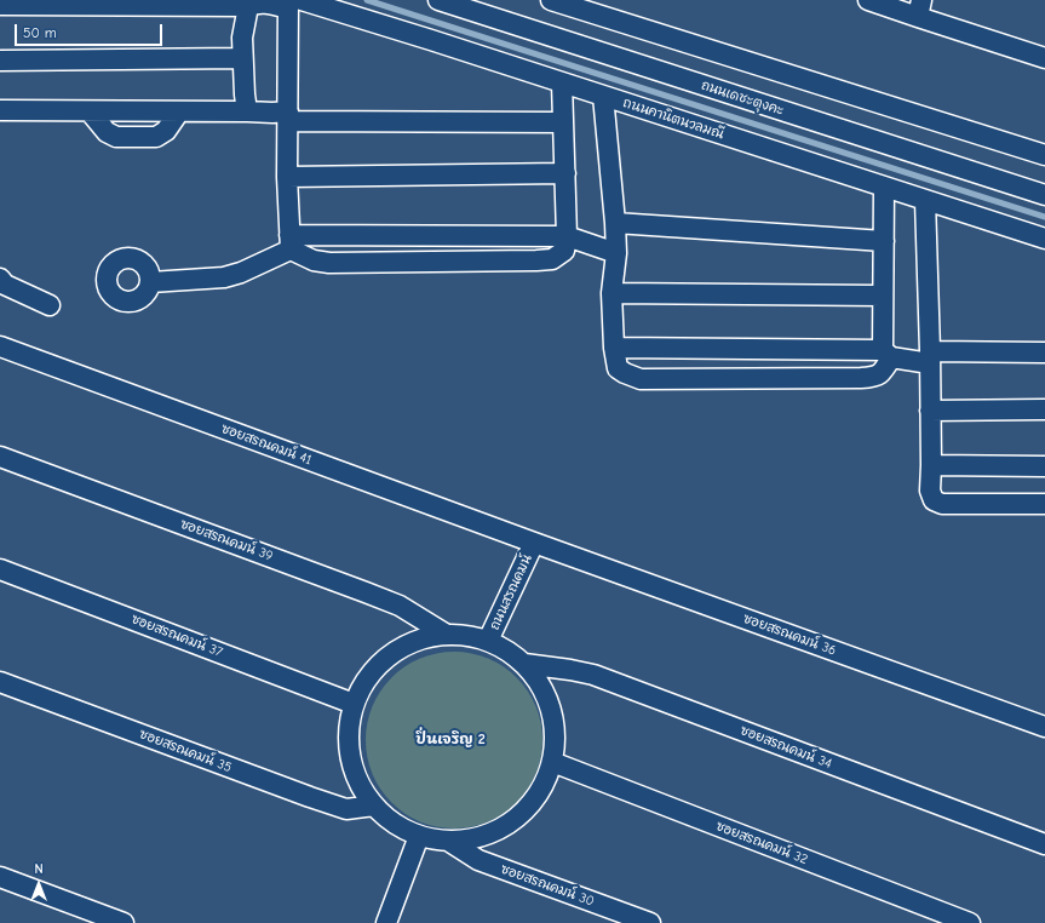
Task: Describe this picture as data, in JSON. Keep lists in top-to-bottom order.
{
  "streets": {
    "street": [
      "ถนนเดชะตุงคะ",
      "ถนนคานิตนวลมณี",
      "ซอยสรณคมน์ 41",
      "ซอยสรณคมน์ 39",
      "ถนนสรณคมน์",
      "ซอยสรณคมน์ 36",
      "ซอยสรณคมน์ 37",
      "ซอยสรณคมน์ 34",
      "ซอยสรณคมน์ 35",
      "ซอยสรณคมน์ 32",
      "ซอยสรณคมน์ 30"
    ]
  },
  "crossings": [
    ["ซอยสรณคมน์ 41", "ถนนสรณคมน์"],
    ["ซอยสรณคมน์ 41", "ซอยสรณคมน์ 36"],
    ["ซอยสรณคมน์ 39", "ถนนสรณคมน์"],
    ["ถนนสรณคมน์", "ซอยสรณคมน์ 36"],
    ["ถนนสรณคมน์", "ซอยสรณคมน์ 37"],
    ["ถนนสรณคมน์", "ซอยสรณคมน์ 34"],
    ["ถนนสรณคมน์", "ซอยสรณคมน์ 35"],
    ["ถนนสรณคมน์", "ซอยสรณคมน์ 32"],
    ["ถนนสรณคมน์", "ซอยสรณคมน์ 30"]
  ],
  "districts": ["ปิ่นเจริญ 2"],
  "scale_bar": "50 m",
  "north": "top"
}
